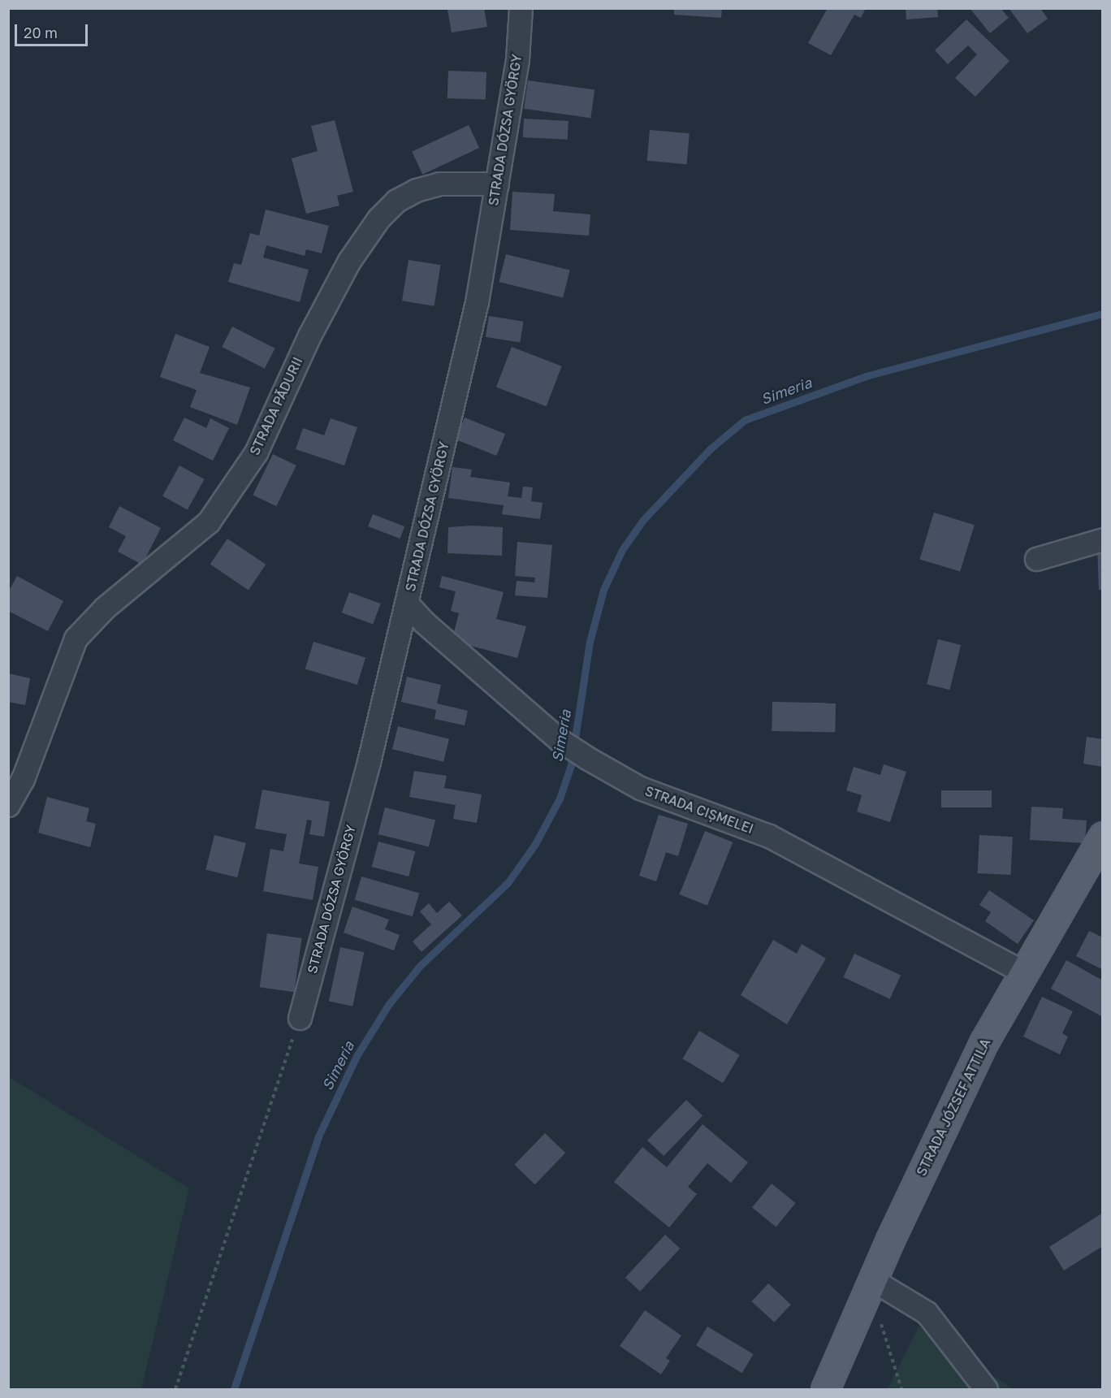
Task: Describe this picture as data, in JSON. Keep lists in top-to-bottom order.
{
  "streets": {
    "main road": ["STRADA JÓZSEF ATTILA"],
    "street": ["STRADA DÓZSA GYÖRGY", "STRADA PĂDURII", "STRADA CIȘMELEI"]
  },
  "crossings": [
    ["STRADA DÓZSA GYÖRGY", "STRADA PĂDURII"],
    ["STRADA DÓZSA GYÖRGY", "STRADA CIȘMELEI"],
    ["STRADA CIȘMELEI", "STRADA JÓZSEF ATTILA"]
  ],
  "water": ["Simeria"],
  "scale_bar": "20 m"
}
